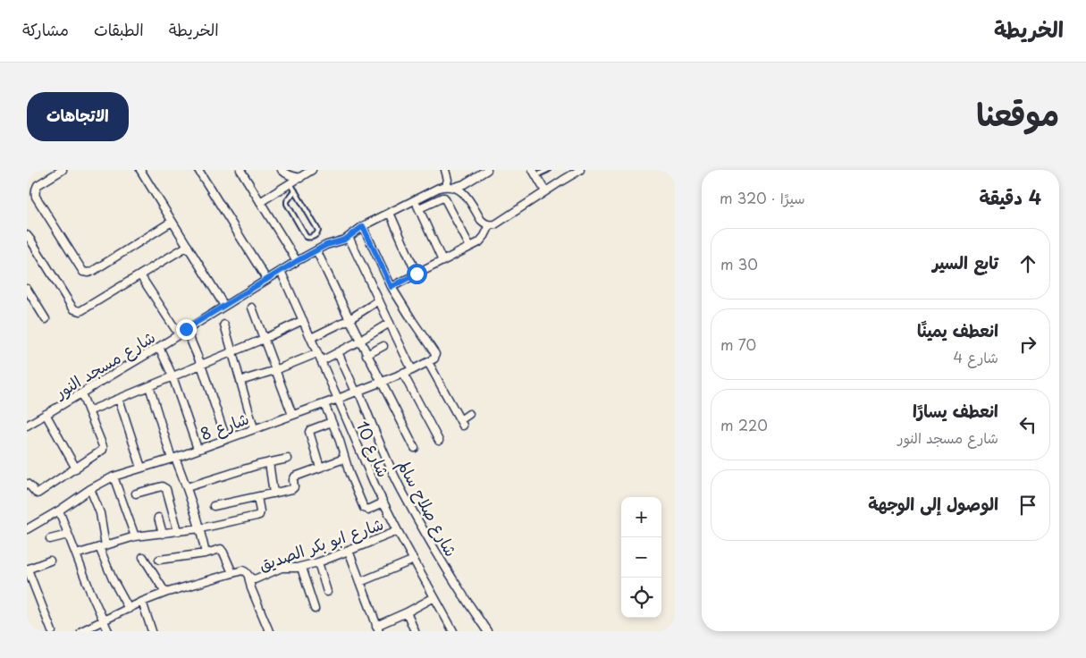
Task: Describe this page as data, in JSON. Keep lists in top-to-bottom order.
{
  "streets": {
    "street": [
      "شارع مسجد النور",
      "شارع 8",
      "شارع 10",
      "شارع صلاح سالم",
      "شارع ابو بكر الصديق"
    ]
  },
  "crossings": [
    ["شارع مسجد النور", "شارع 10"],
    ["شارع 8", "شارع 10"],
    ["شارع 8", "شارع صلاح سالم"],
    ["شارع 10", "شارع ابو بكر الصديق"]
  ],
  "page": {
    "header": "الخريطة",
    "nav": ["الخريطة", "الطبقات", "مشاركة"],
    "title": "موقعنا",
    "buttons": "الاتجاهات",
    "heading": ["4 دقيقة", "سيرًا · 320 m"],
    "list": [
      ["تابع السير", "30 m"],
      ["انعطف يمينًا", "شارع 4", "70 m"],
      ["انعطف يسارًا", "شارع مسجد النور", "220 m"],
      "الوصول إلى الوجهة"
    ],
    "map_buttons": ["+", "−"]
  }
}
